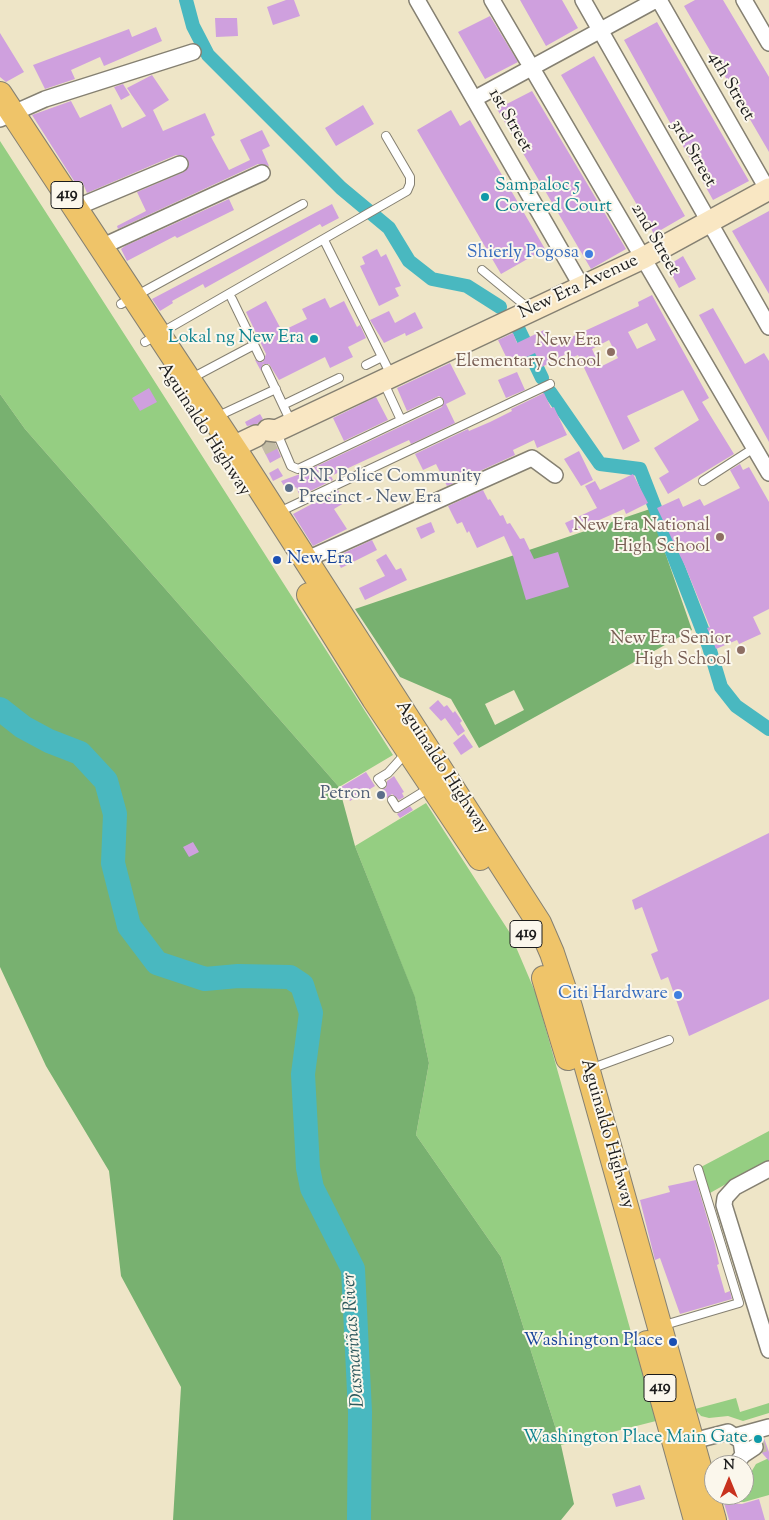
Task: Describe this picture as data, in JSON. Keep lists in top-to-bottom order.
{
  "streets": {
    "main road": ["419", "Aguinaldo Highway"],
    "street": [
      "4th Street",
      "1st Street",
      "3rd Street",
      "2nd Street",
      "New Era Avenue"
    ]
  },
  "crossings": [
    ["4th Street", "New Era Avenue"],
    ["1st Street", "New Era Avenue"],
    ["3rd Street", "New Era Avenue"],
    ["2nd Street", "New Era Avenue"],
    ["New Era Avenue", "Aguinaldo Highway"]
  ],
  "water": ["Dasmariñas River"],
  "places": [
    "Sampaloc 5 Covered Court",
    "Shierly Pogosa",
    "Lokal ng New Era",
    "New Era Elementary School",
    "PNP Police Community Precinct - New Era",
    "New Era National High School",
    "New Era",
    "New Era Senior High School",
    "Petron",
    "Citi Hardware",
    "Washington Place",
    "Washington Place Main Gate"
  ],
  "north": "top"
}
